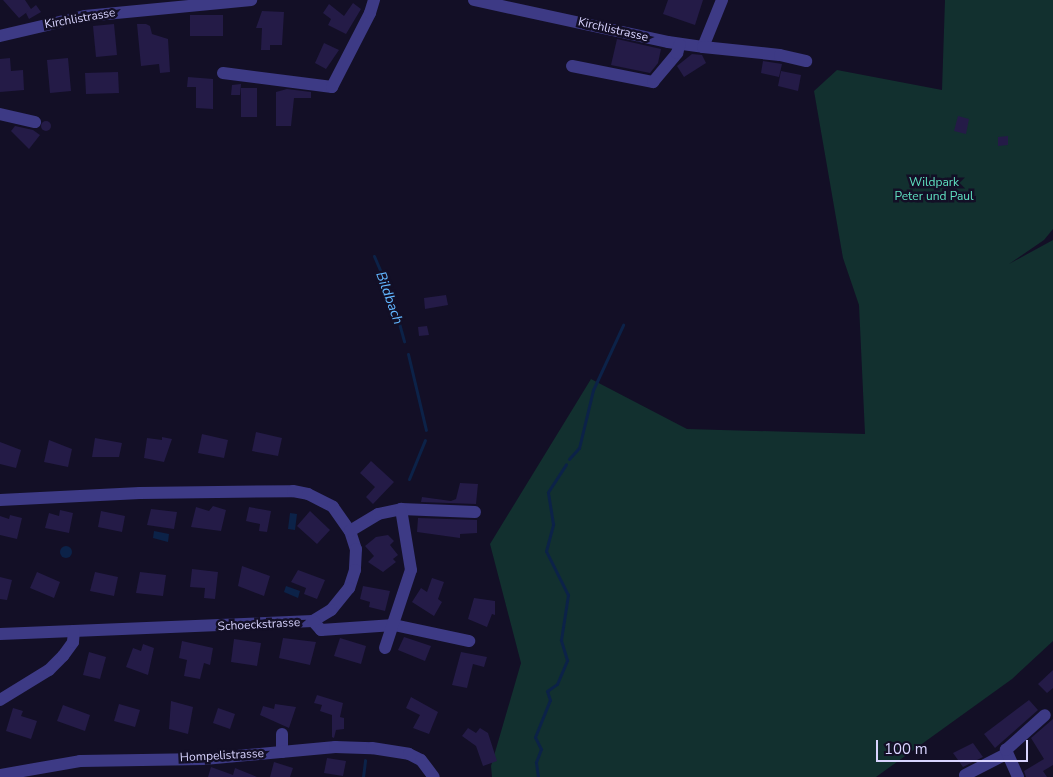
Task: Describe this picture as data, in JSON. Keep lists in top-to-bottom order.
{
  "streets": {
    "street": ["Kirchlistrasse", "Schoeckstrasse", "Hompelistrasse"]
  },
  "water": ["Bildbach"],
  "parks": ["Wildpark Peter und Paul"],
  "scale_bar": "100 m"
}
